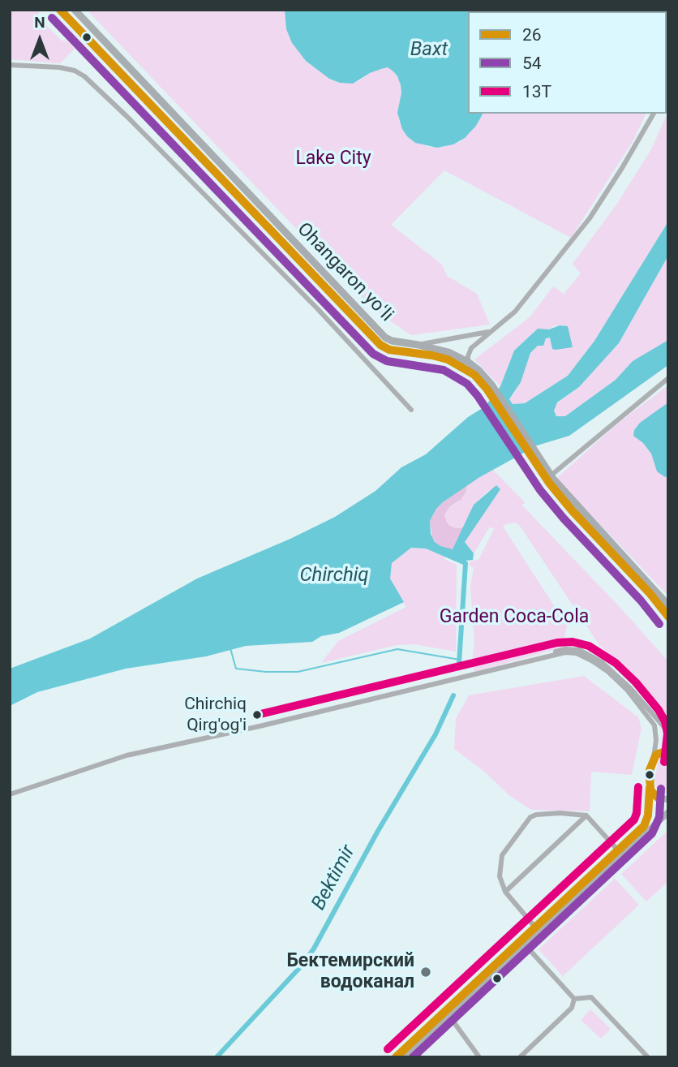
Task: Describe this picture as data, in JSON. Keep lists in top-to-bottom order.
{
  "streets": {
    "highway": ["Ohangaron yoʻli"]
  },
  "water": ["Baхt", "Chirchiq", "Bektimir"],
  "parks": ["Lake City", "Garden Coca-Cola"],
  "places": ["Chirchiq Qirg'og'i", "Бектемирский водоканал"],
  "lines": ["transit line 26", "transit line 54", "transit line 13Т"],
  "legend": ["26", "54", "13Т"],
  "north": "top"
}
